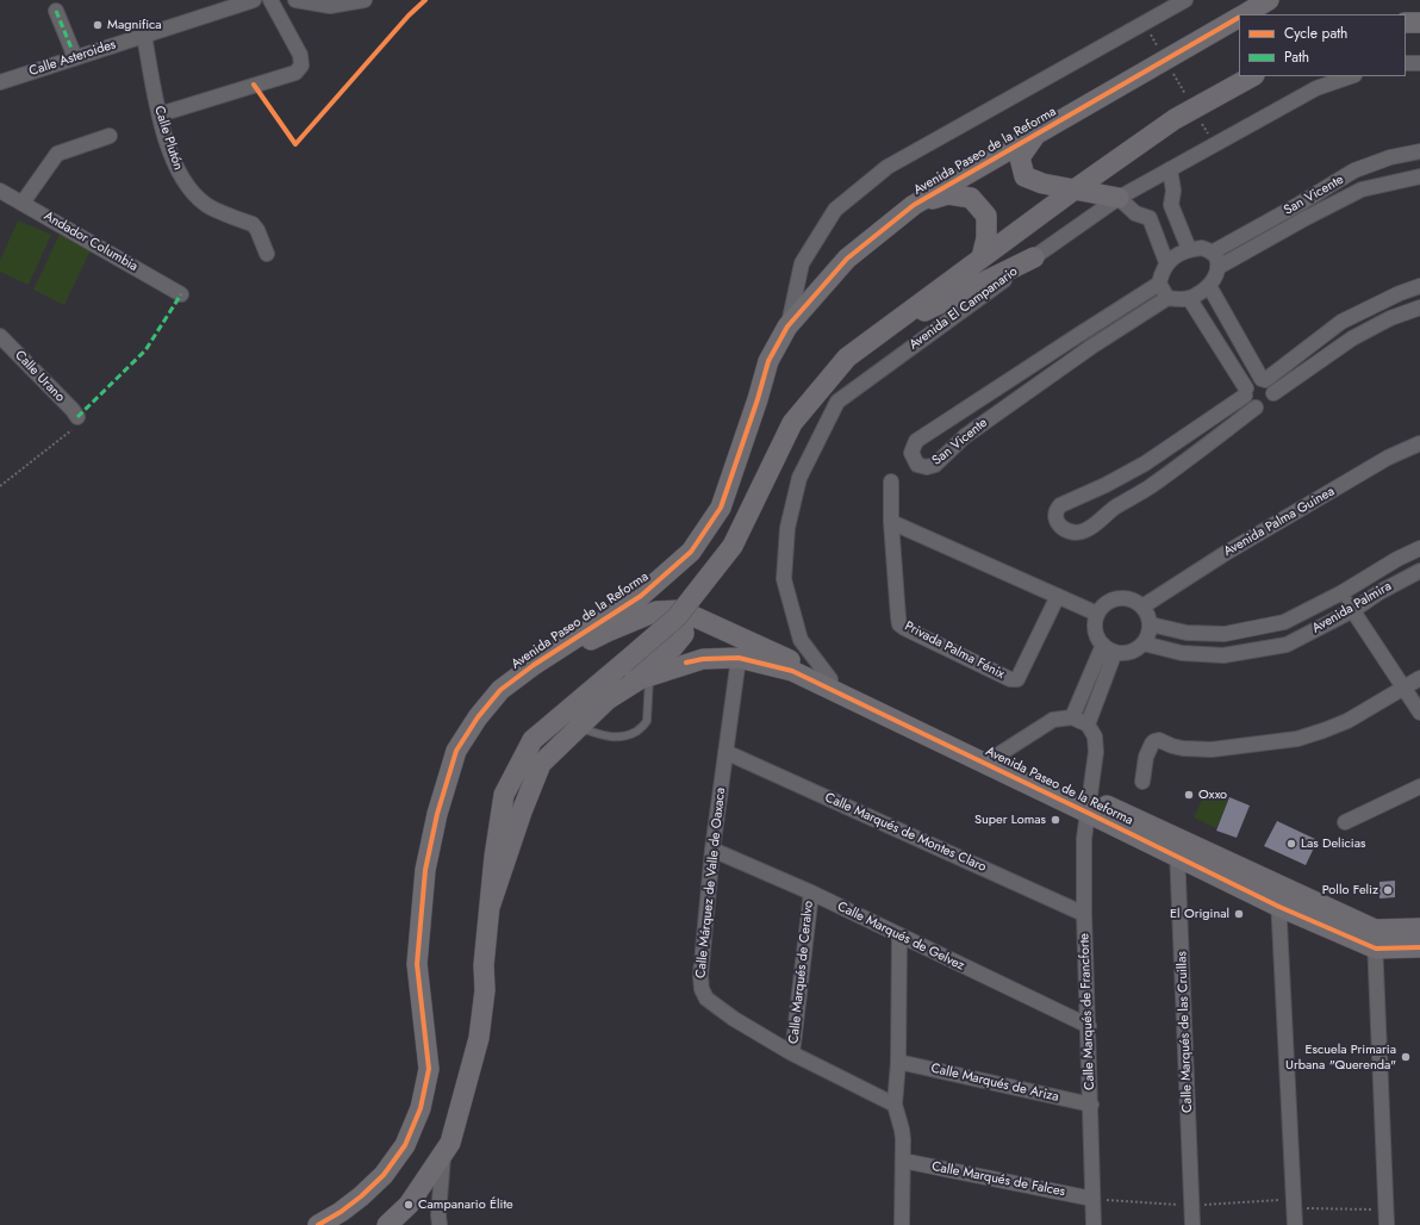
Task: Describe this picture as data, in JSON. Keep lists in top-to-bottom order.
{
  "streets": {
    "street": [
      "Calle Asteroides",
      "Calle Plutón",
      "Avenida Paseo de la Reforma",
      "San Vicente",
      "Andador Columbia",
      "Avenida El Campanario",
      "Calle Urano",
      "Avenida Palma Guinea",
      "Avenida Palmira",
      "Privada Palma Fénix",
      "Calle Marqués de Montes Claro",
      "Calle Márquez de Valle de Oaxaca",
      "Calle Marqués de Gelvez",
      "Calle Marqués de Ceralvo",
      "Calle Marqués de Francforte",
      "Calle Marqués de las Cruillas",
      "Calle Marqués de Ariza",
      "Calle Marqués de Falces"
    ]
  },
  "crossings": [
    ["Calle Asteroides", "Calle Plutón"],
    ["Avenida Paseo de la Reforma", "Avenida El Campanario"],
    ["Avenida Paseo de la Reforma", "Calle Márquez de Valle de Oaxaca"],
    ["Avenida Paseo de la Reforma", "Calle Marqués de Francforte"],
    ["Avenida Paseo de la Reforma", "Calle Marqués de las Cruillas"],
    ["Avenida Palma Guinea", "Avenida Palmira"],
    ["Calle Marqués de Montes Claro", "Calle Márquez de Valle de Oaxaca"],
    ["Calle Marqués de Montes Claro", "Calle Marqués de Francforte"],
    ["Calle Márquez de Valle de Oaxaca", "Calle Marqués de Gelvez"],
    ["Calle Márquez de Valle de Oaxaca", "Calle Marqués de Ceralvo"],
    ["Calle Marqués de Gelvez", "Calle Marqués de Ceralvo"],
    ["Calle Marqués de Gelvez", "Calle Marqués de Francforte"],
    ["Calle Marqués de Francforte", "Calle Marqués de Ariza"],
    ["Calle Marqués de Francforte", "Calle Marqués de Falces"]
  ],
  "places": [
    "Magnifica",
    "Oxxo",
    "Super Lomas",
    "Las Delicias",
    "Pollo Feliz",
    "El Original",
    "Escuela Primaria Urbana \"Querenda\"",
    "Campanario Élite"
  ],
  "legend": ["Cycle path", "Path"]
}
